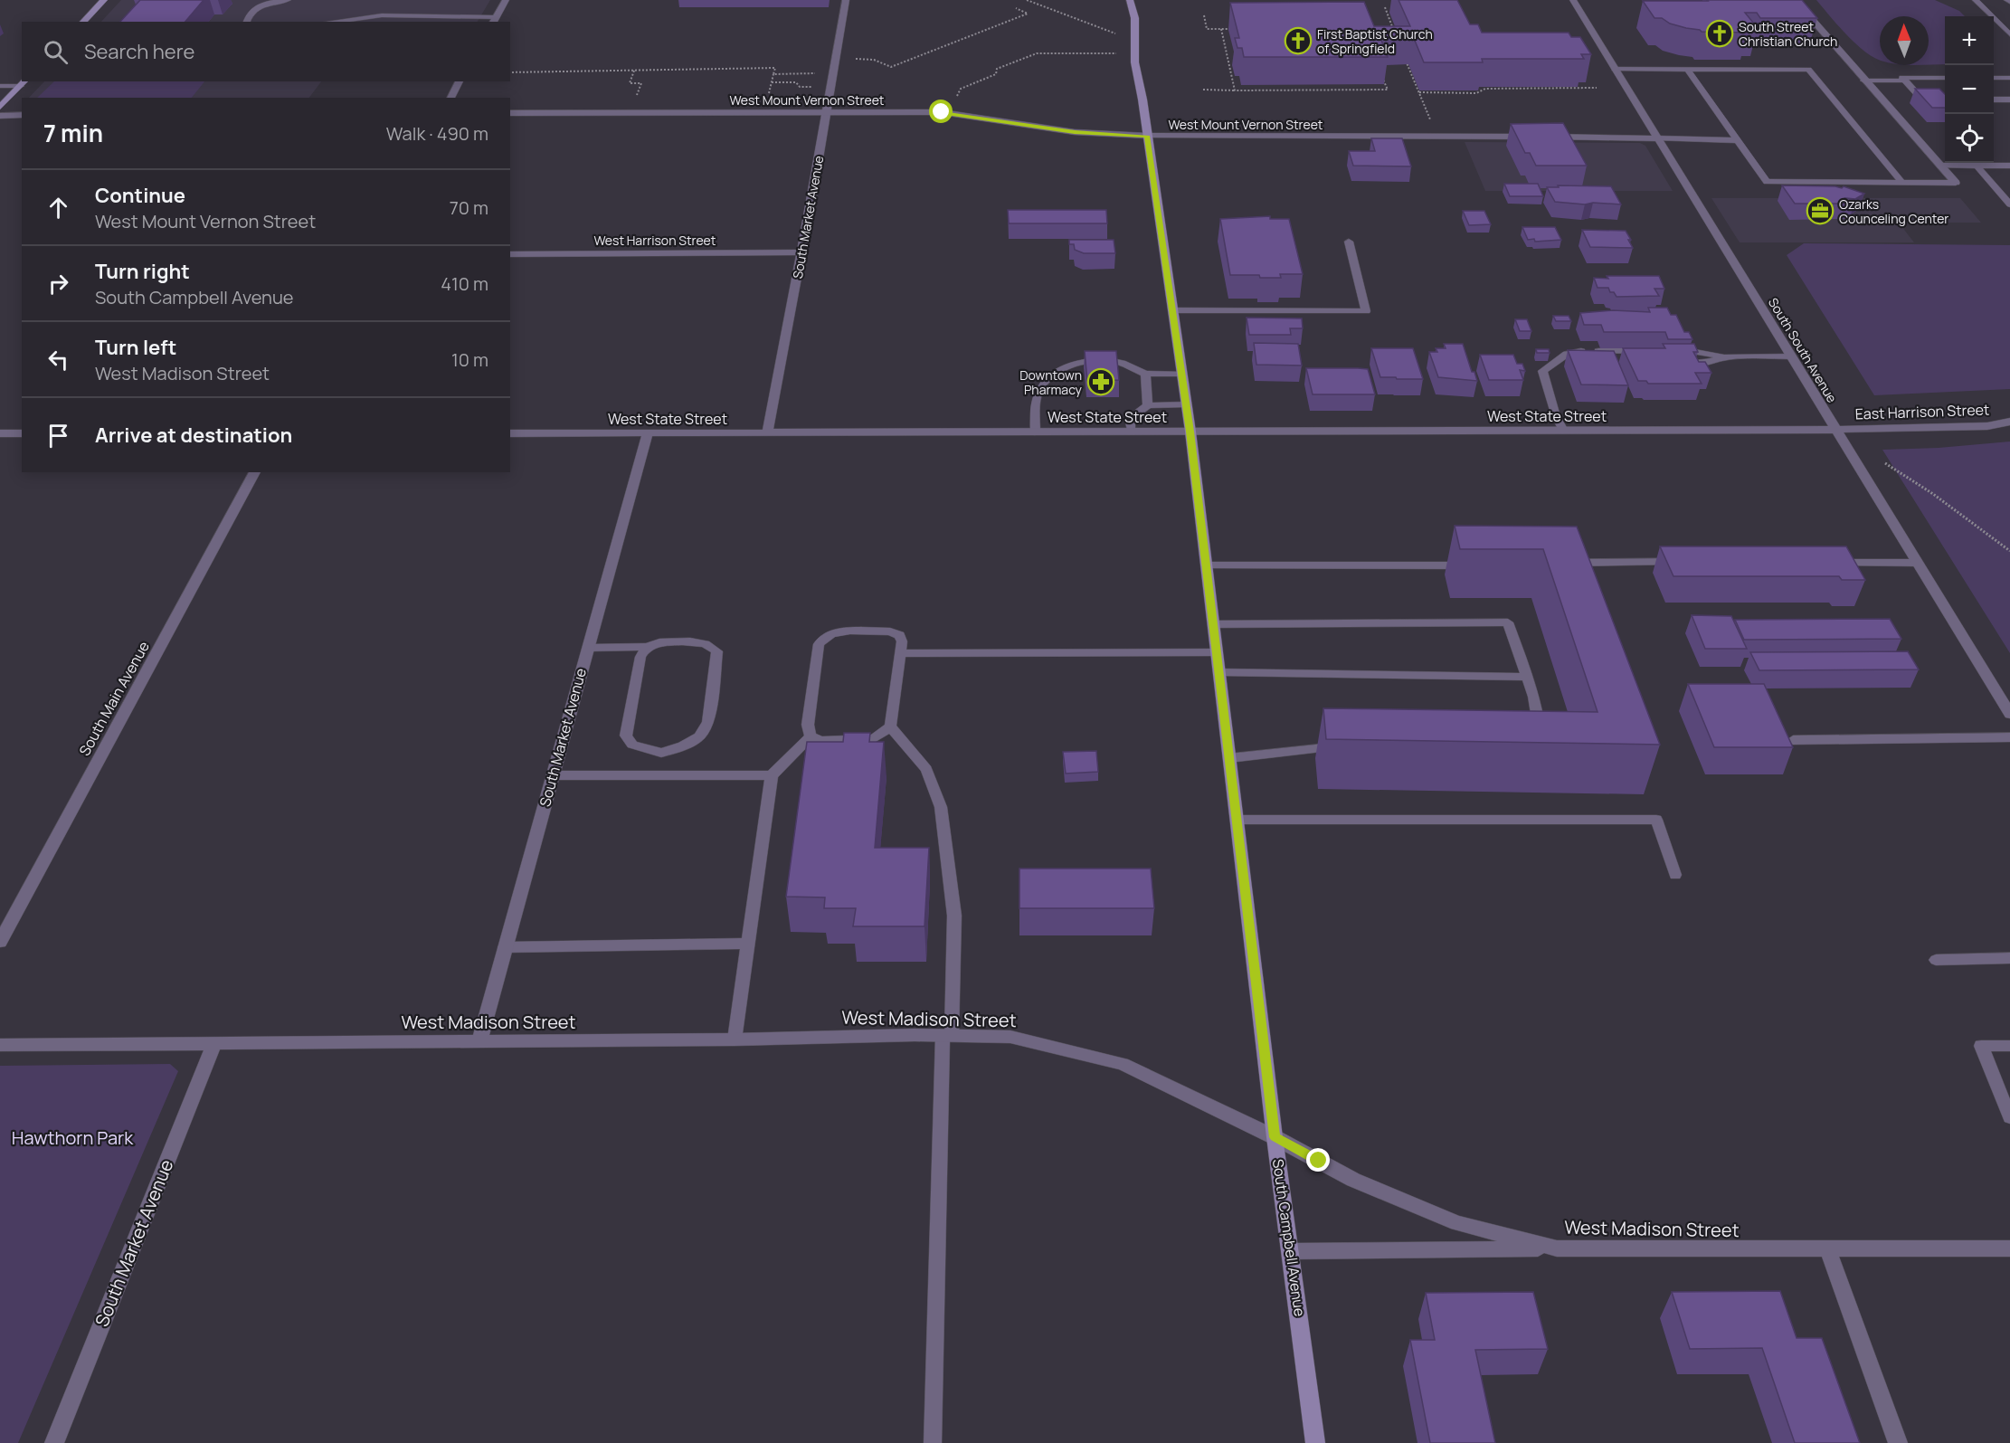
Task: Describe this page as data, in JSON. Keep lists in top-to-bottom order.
{
  "streets": {
    "main road": ["South Campbell Avenue"],
    "street": [
      "West Mount Vernon Street",
      "South Market Avenue",
      "West Harrison Street",
      "South South Avenue",
      "East Harrison Street",
      "West State Street",
      "South Main Avenue",
      "West Madison Street"
    ]
  },
  "crossings": [
    ["West Mount Vernon Street", "South Market Avenue"],
    ["West Mount Vernon Street", "South South Avenue"],
    ["West Mount Vernon Street", "South Campbell Avenue"],
    ["South Market Avenue", "West Harrison Street"],
    ["South Market Avenue", "West State Street"],
    ["South Market Avenue", "West Madison Street"],
    ["South South Avenue", "East Harrison Street"],
    ["South South Avenue", "West State Street"],
    ["East Harrison Street", "West State Street"],
    ["West State Street", "South Campbell Avenue"],
    ["West Madison Street", "South Campbell Avenue"]
  ],
  "parks": ["Hawthorn Park"],
  "places": {
    "church": ["South Street Christian Church", "First Baptist Church of Springfield"],
    "office": ["Ozarks Counceling Center"],
    "pharmacy": ["Downtown Pharmacy"]
  },
  "north": "top",
  "page": {
    "map_buttons": ["+", "−"],
    "search": "Search here",
    "heading": ["7 min", "Walk · 490 m"],
    "list": [
      ["Continue", "West Mount Vernon Street", "70 m"],
      ["Turn right", "South Campbell Avenue", "410 m"],
      ["Turn left", "West Madison Street", "10 m"],
      "Arrive at destination"
    ]
  }
}
